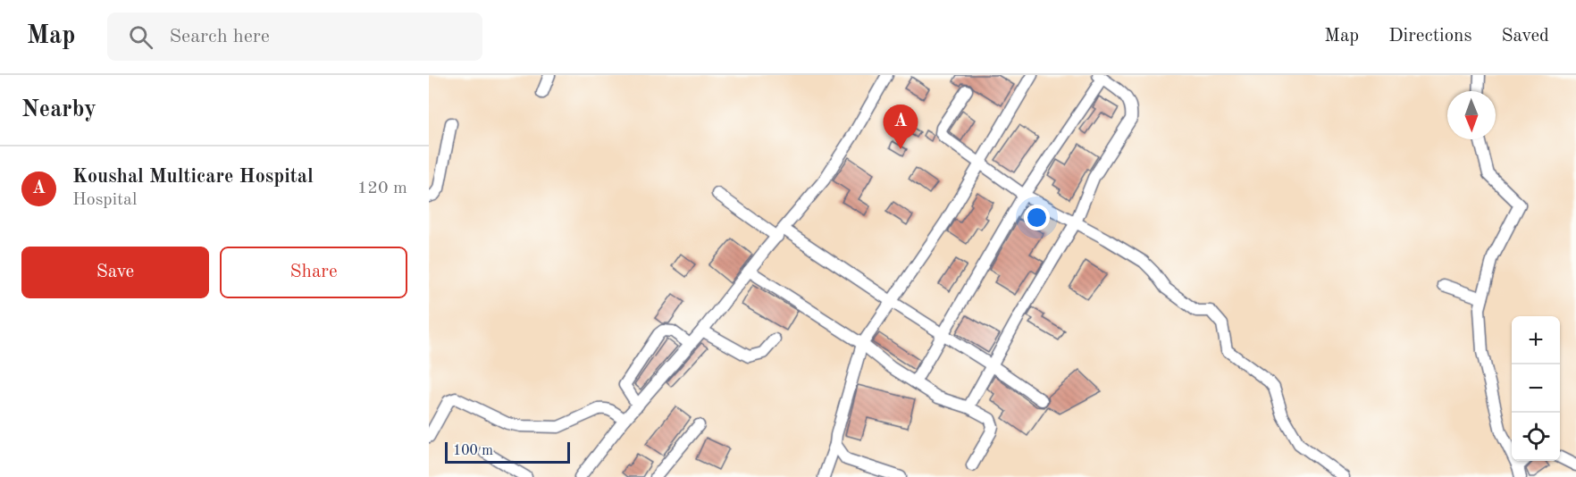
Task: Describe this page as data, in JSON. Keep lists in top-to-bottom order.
{
  "scale_bar": "100 m",
  "north": "bottom",
  "page": {
    "header": "Map",
    "search": "Search here",
    "nav": ["Map", "Directions", "Saved"],
    "heading": "Nearby",
    "pins": "A",
    "list": [
      {
        "mark": "A",
        "name": "Koushal Multicare Hospital",
        "note": "Hospital",
        "value": "120 m"
      }
    ],
    "buttons": ["Save", "Share"],
    "map_buttons": ["+", "−"],
    "scale": "100 m"
  }
}
